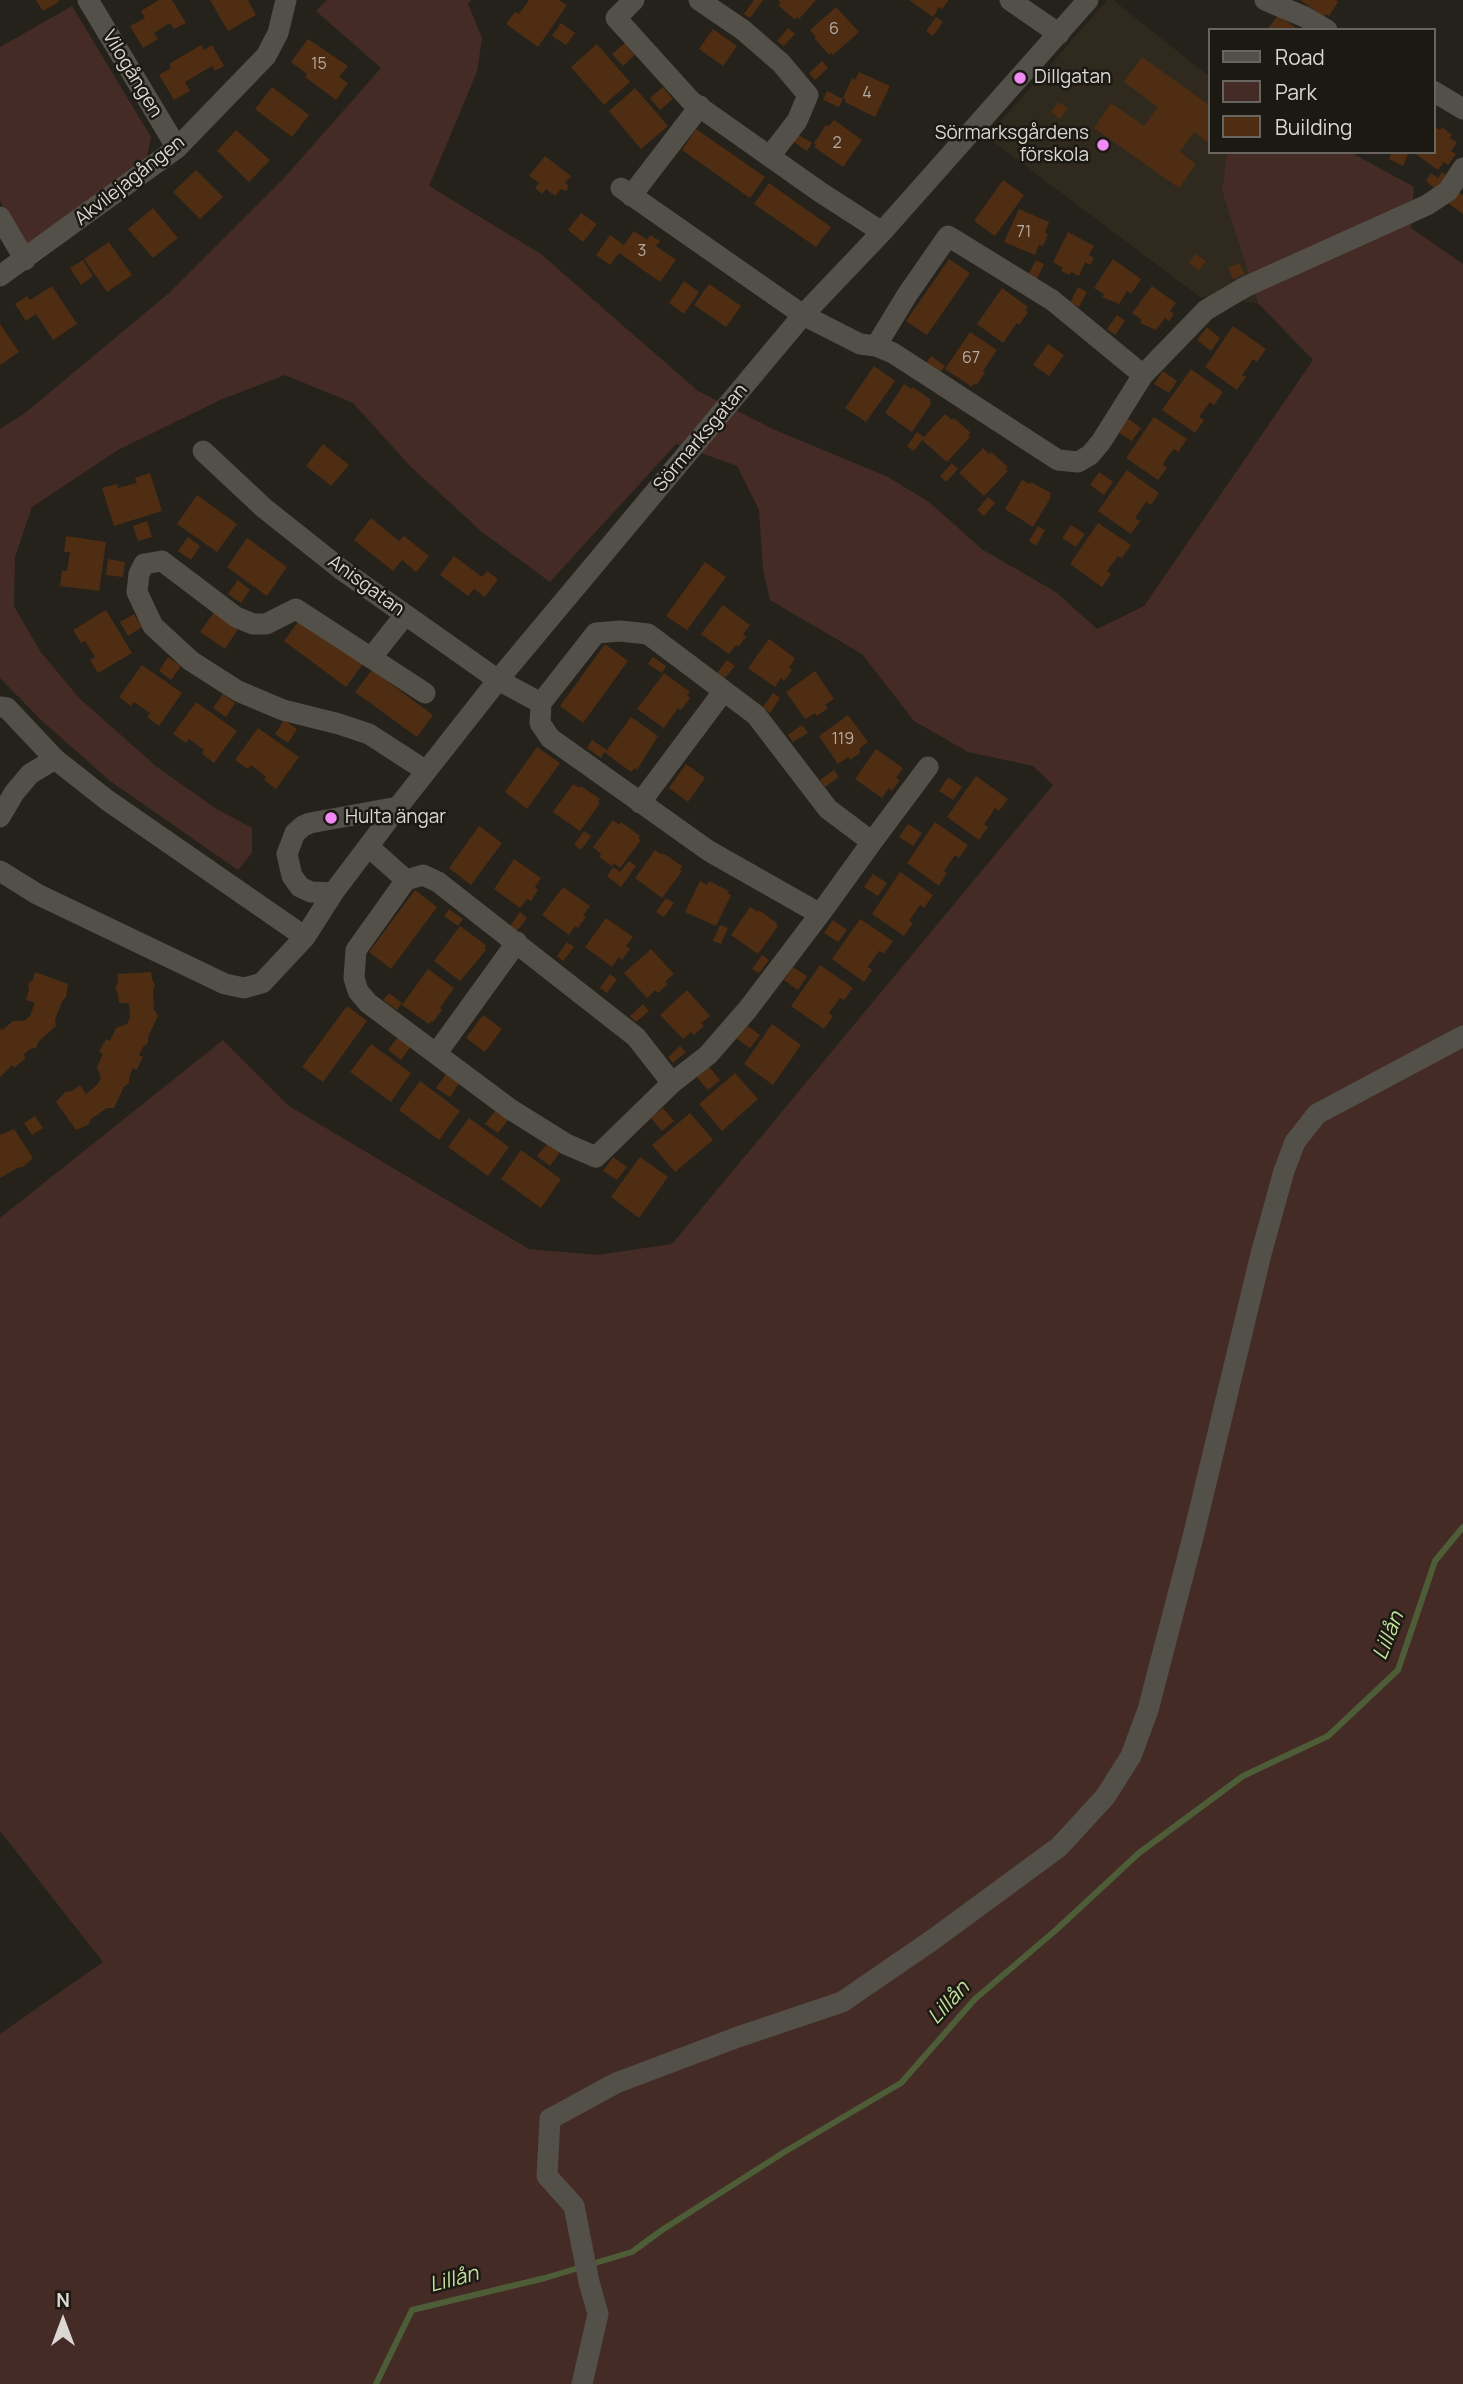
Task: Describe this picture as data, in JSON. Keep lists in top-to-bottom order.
{
  "streets": {
    "street": [
      "Vilogången",
      "Akvilejagången",
      "Sörmarksgatan",
      "Anisgatan"
    ]
  },
  "crossings": [
    ["Vilogången", "Akvilejagången"],
    ["Sörmarksgatan", "Anisgatan"]
  ],
  "water": ["Lillån"],
  "places": ["Dillgatan", "Sörmarksgårdens förskola", "Hulta ängar"],
  "house_numbers": [
    "6",
    "15",
    "4",
    "2",
    "71",
    "3",
    "67",
    "119"
  ],
  "legend": ["Road", "Park", "Building"],
  "north": "top"
}
